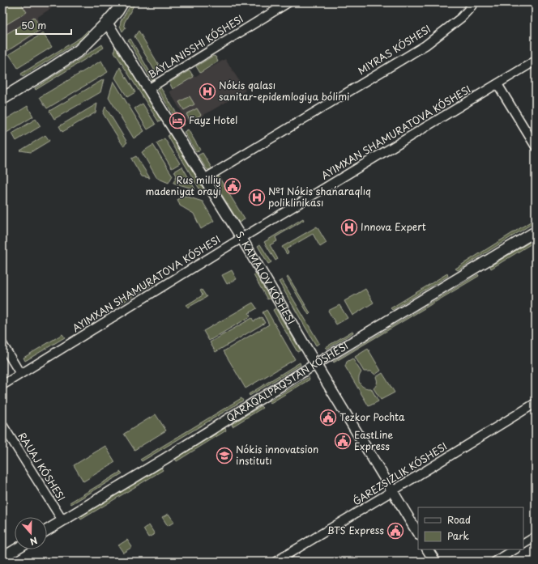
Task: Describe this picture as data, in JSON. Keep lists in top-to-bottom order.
{
  "streets": {
    "street": [
      "MIYRAS KÓSHESI",
      "S. KAMALOV KÓSHESI",
      "QARAQALPAQSTAN KÓSHESI",
      "RAUAJ KÓSHESI",
      "ǴAREZSIZLIK KÓSHESI"
    ]
  },
  "crossings": [
    ["MIYRAS KÓSHESI", "S. KAMALOV KÓSHESI"],
    ["S. KAMALOV KÓSHESI", "QARAQALPAQSTAN KÓSHESI"],
    ["S. KAMALOV KÓSHESI", "ǴAREZSIZLIK KÓSHESI"],
    ["QARAQALPAQSTAN KÓSHESI", "RAUAJ KÓSHESI"]
  ],
  "places": {
    "hospital": ["Nókis qalası sanitar-epidemlogiya bólimi", "№1 Nókis shańaraqlıq poliklinikası", "Innova Expert"],
    "hotel": ["Fayz Hotel"],
    "public building": [
      "Rus milliy madeniyat orayi",
      "Tezkor Pochta",
      "EastLine Express",
      "BTS Express"
    ],
    "school or university": ["Nókis innovatsion institutı"]
  },
  "legend": ["Road", "Park"],
  "scale_bar": "50 m",
  "north": "bottom"
}
